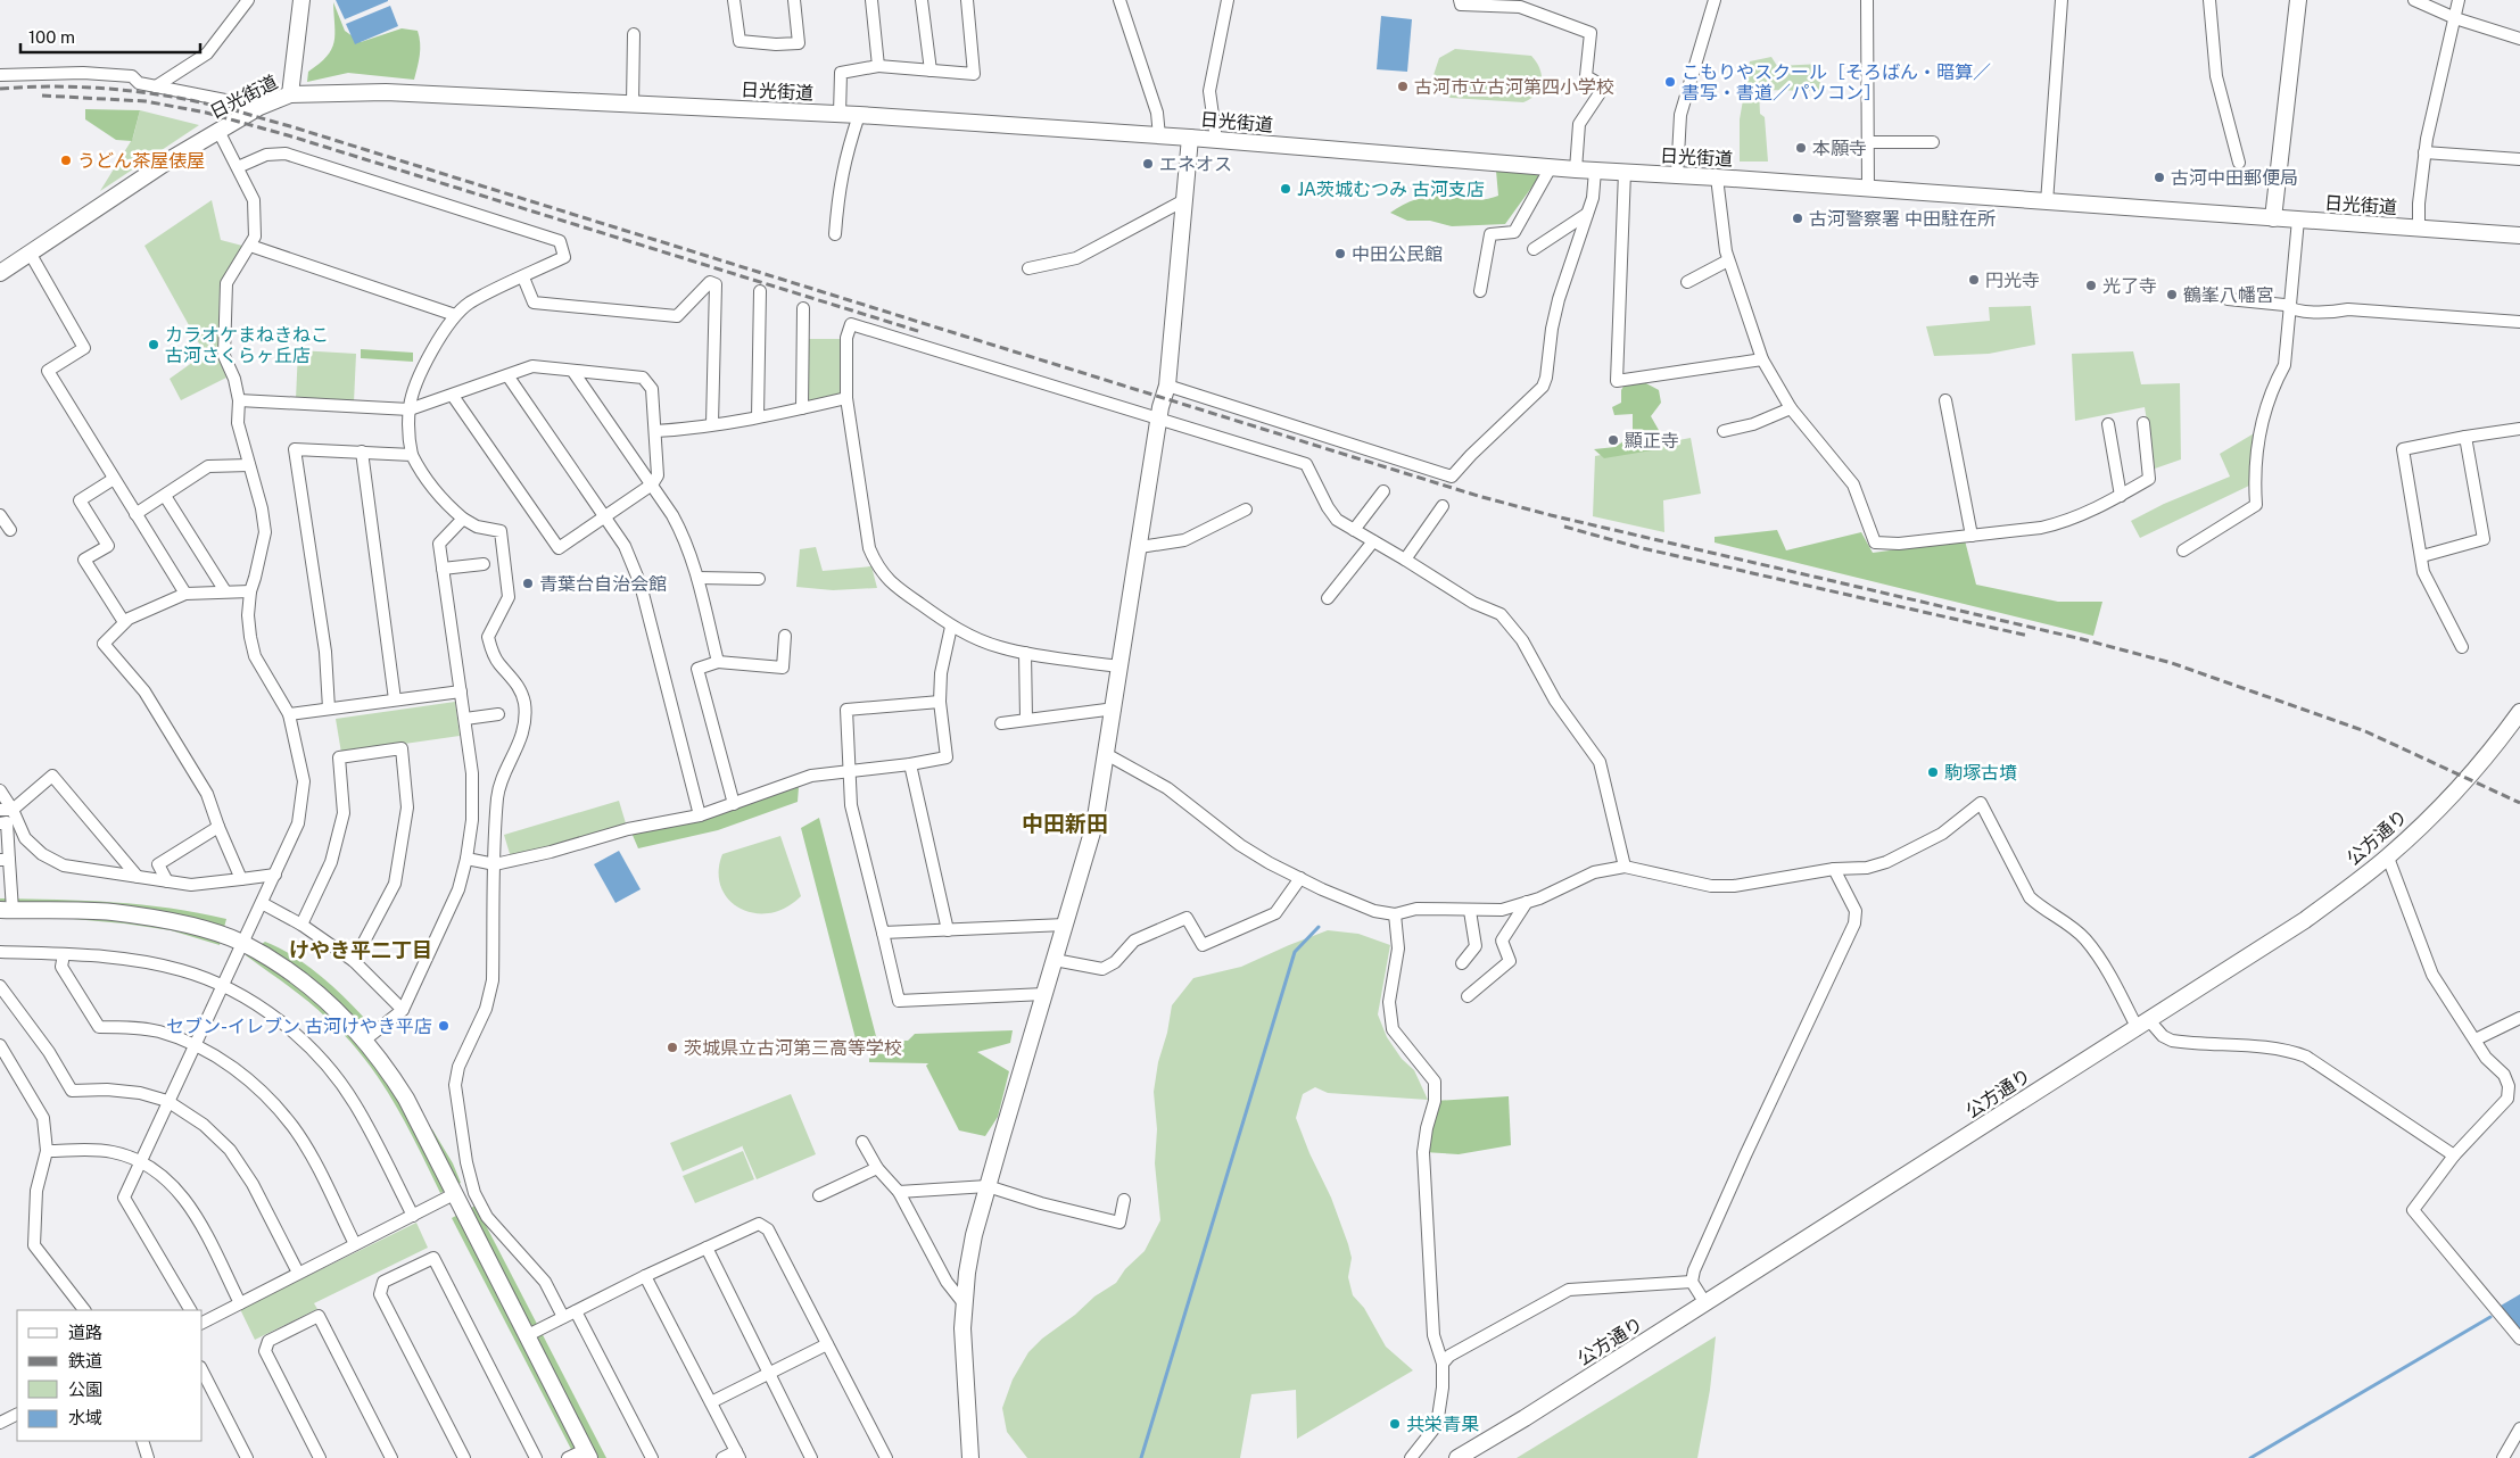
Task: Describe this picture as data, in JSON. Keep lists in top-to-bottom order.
{
  "streets": {
    "street": ["日光街道", "公方通り"]
  },
  "districts": ["中田新田", "けやき平二丁目"],
  "places": [
    "こもりやスクール［そろばん・暗算／ 書写・書道／パソコン］",
    "古河市立古河第四小学校",
    "本願寺",
    "うどん茶屋俵屋",
    "エネオス",
    "古河中田郵便局",
    "JA茨城むつみ 古河支店",
    "古河警察署 中田駐在所",
    "中田公民館",
    "円光寺",
    "光了寺",
    "鶴峯八幡宮",
    "カラオケまねきねこ 古河さくらヶ丘店",
    "顯正寺",
    "青葉台自治会館",
    "駒塚古墳",
    "セブン-イレブン 古河けやき平店",
    "茨城県立古河第三高等学校",
    "共栄青果"
  ],
  "legend": [
    "道路",
    "鉄道",
    "公園",
    "水域"
  ],
  "scale_bar": "100 m"
}
